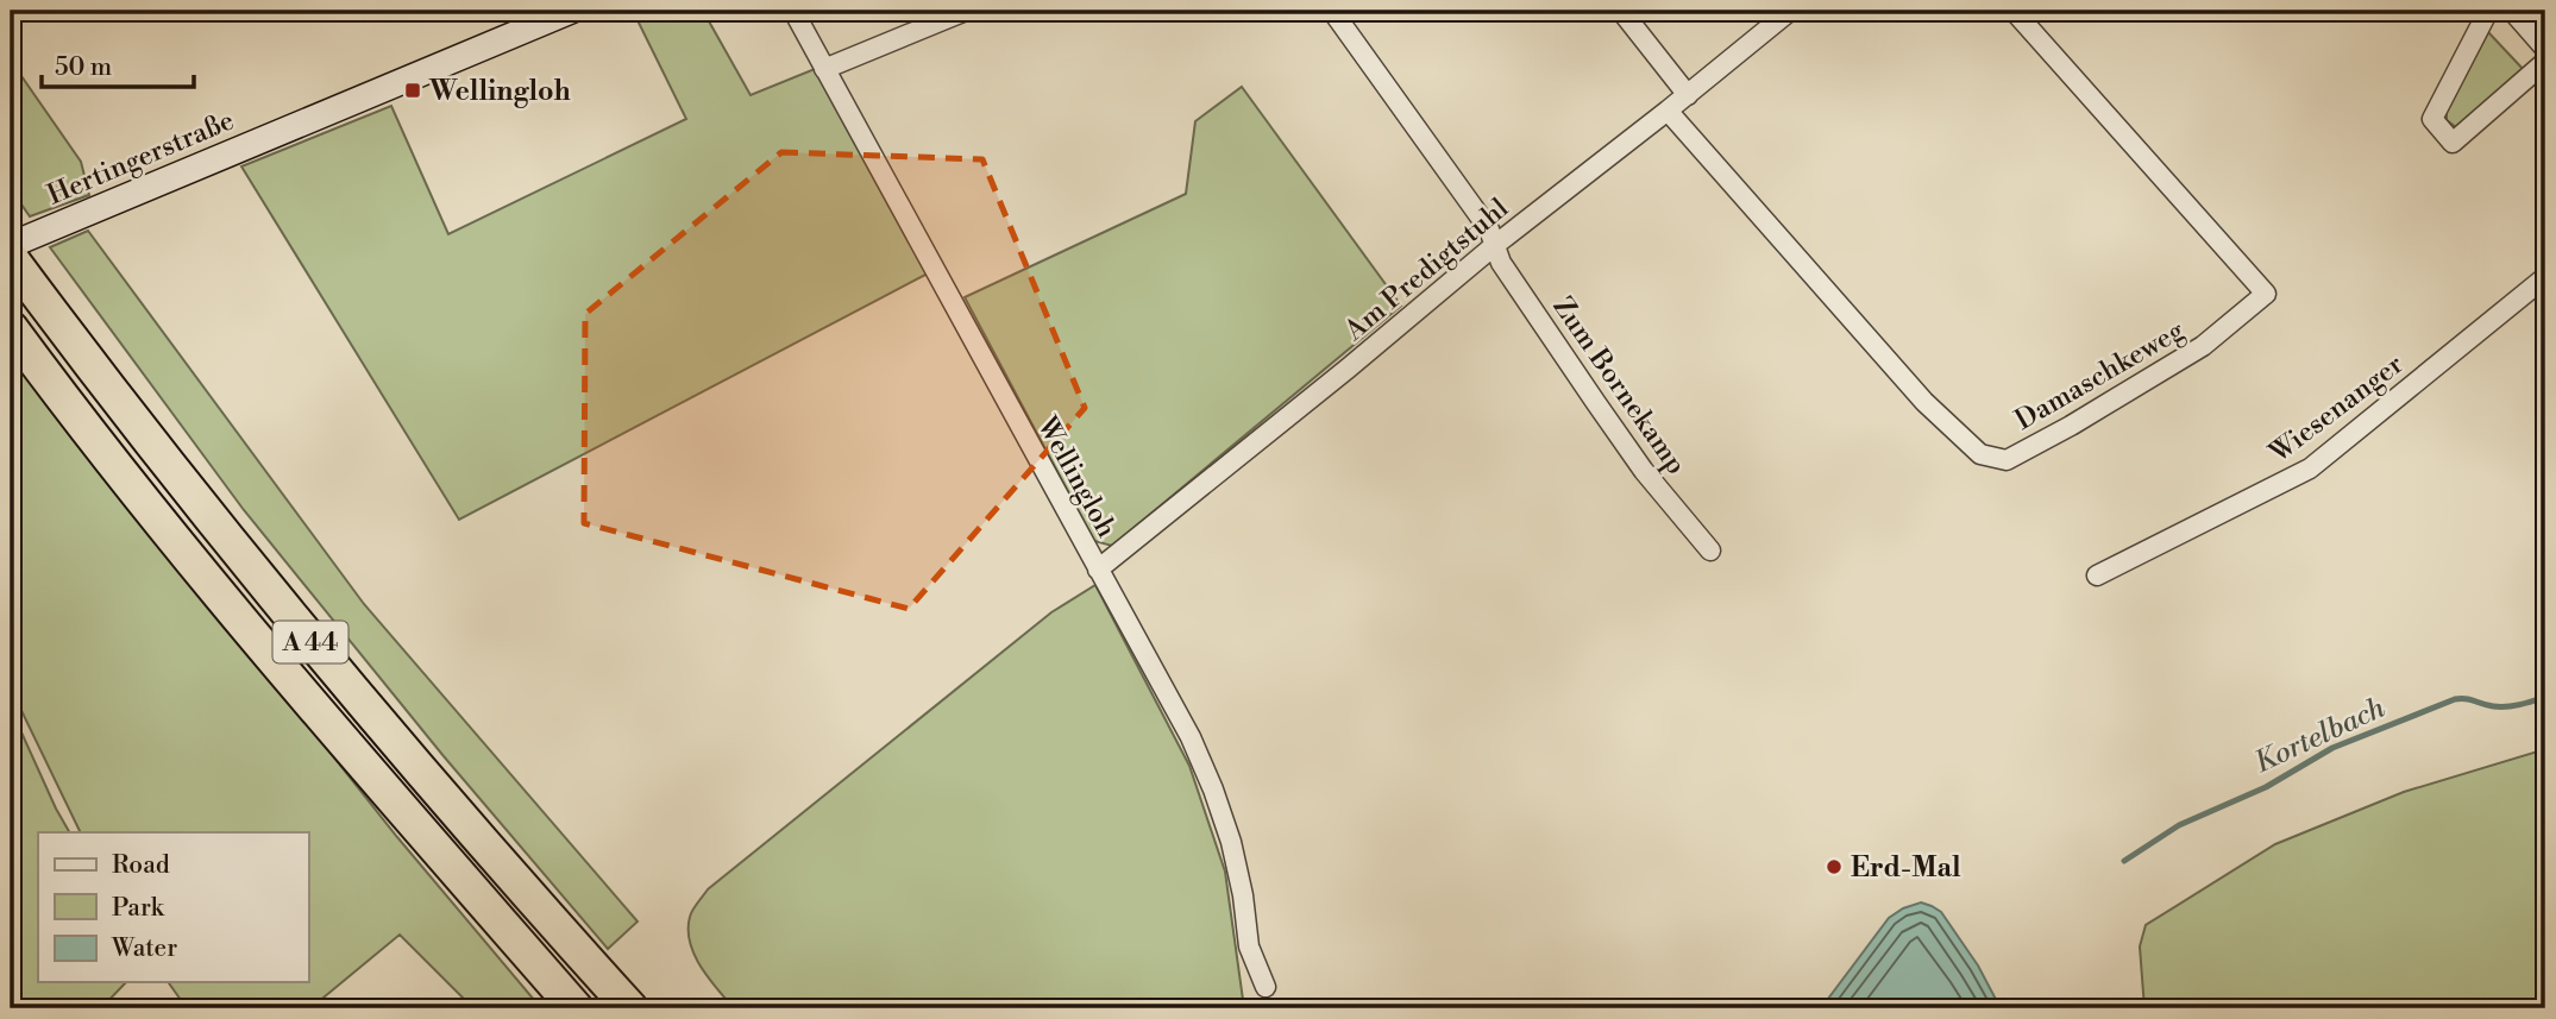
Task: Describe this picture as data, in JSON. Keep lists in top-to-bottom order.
{
  "streets": {
    "highway": ["A 44"],
    "street": [
      "Hertingerstraße",
      "Am Predigtstuhl",
      "Damaschkeweg",
      "Zum Bornekamp",
      "Wiesenanger",
      "Wellingloh"
    ]
  },
  "crossings": [
    ["Am Predigtstuhl", "Damaschkeweg"],
    ["Am Predigtstuhl", "Zum Bornekamp"],
    ["Am Predigtstuhl", "Wellingloh"]
  ],
  "water": ["Kortelbach"],
  "places": {
    "transit": ["Wellingloh"],
    "other": ["Erd-Mal"]
  },
  "legend": ["Road", "Park", "Water"],
  "scale_bar": "50 m"
}
